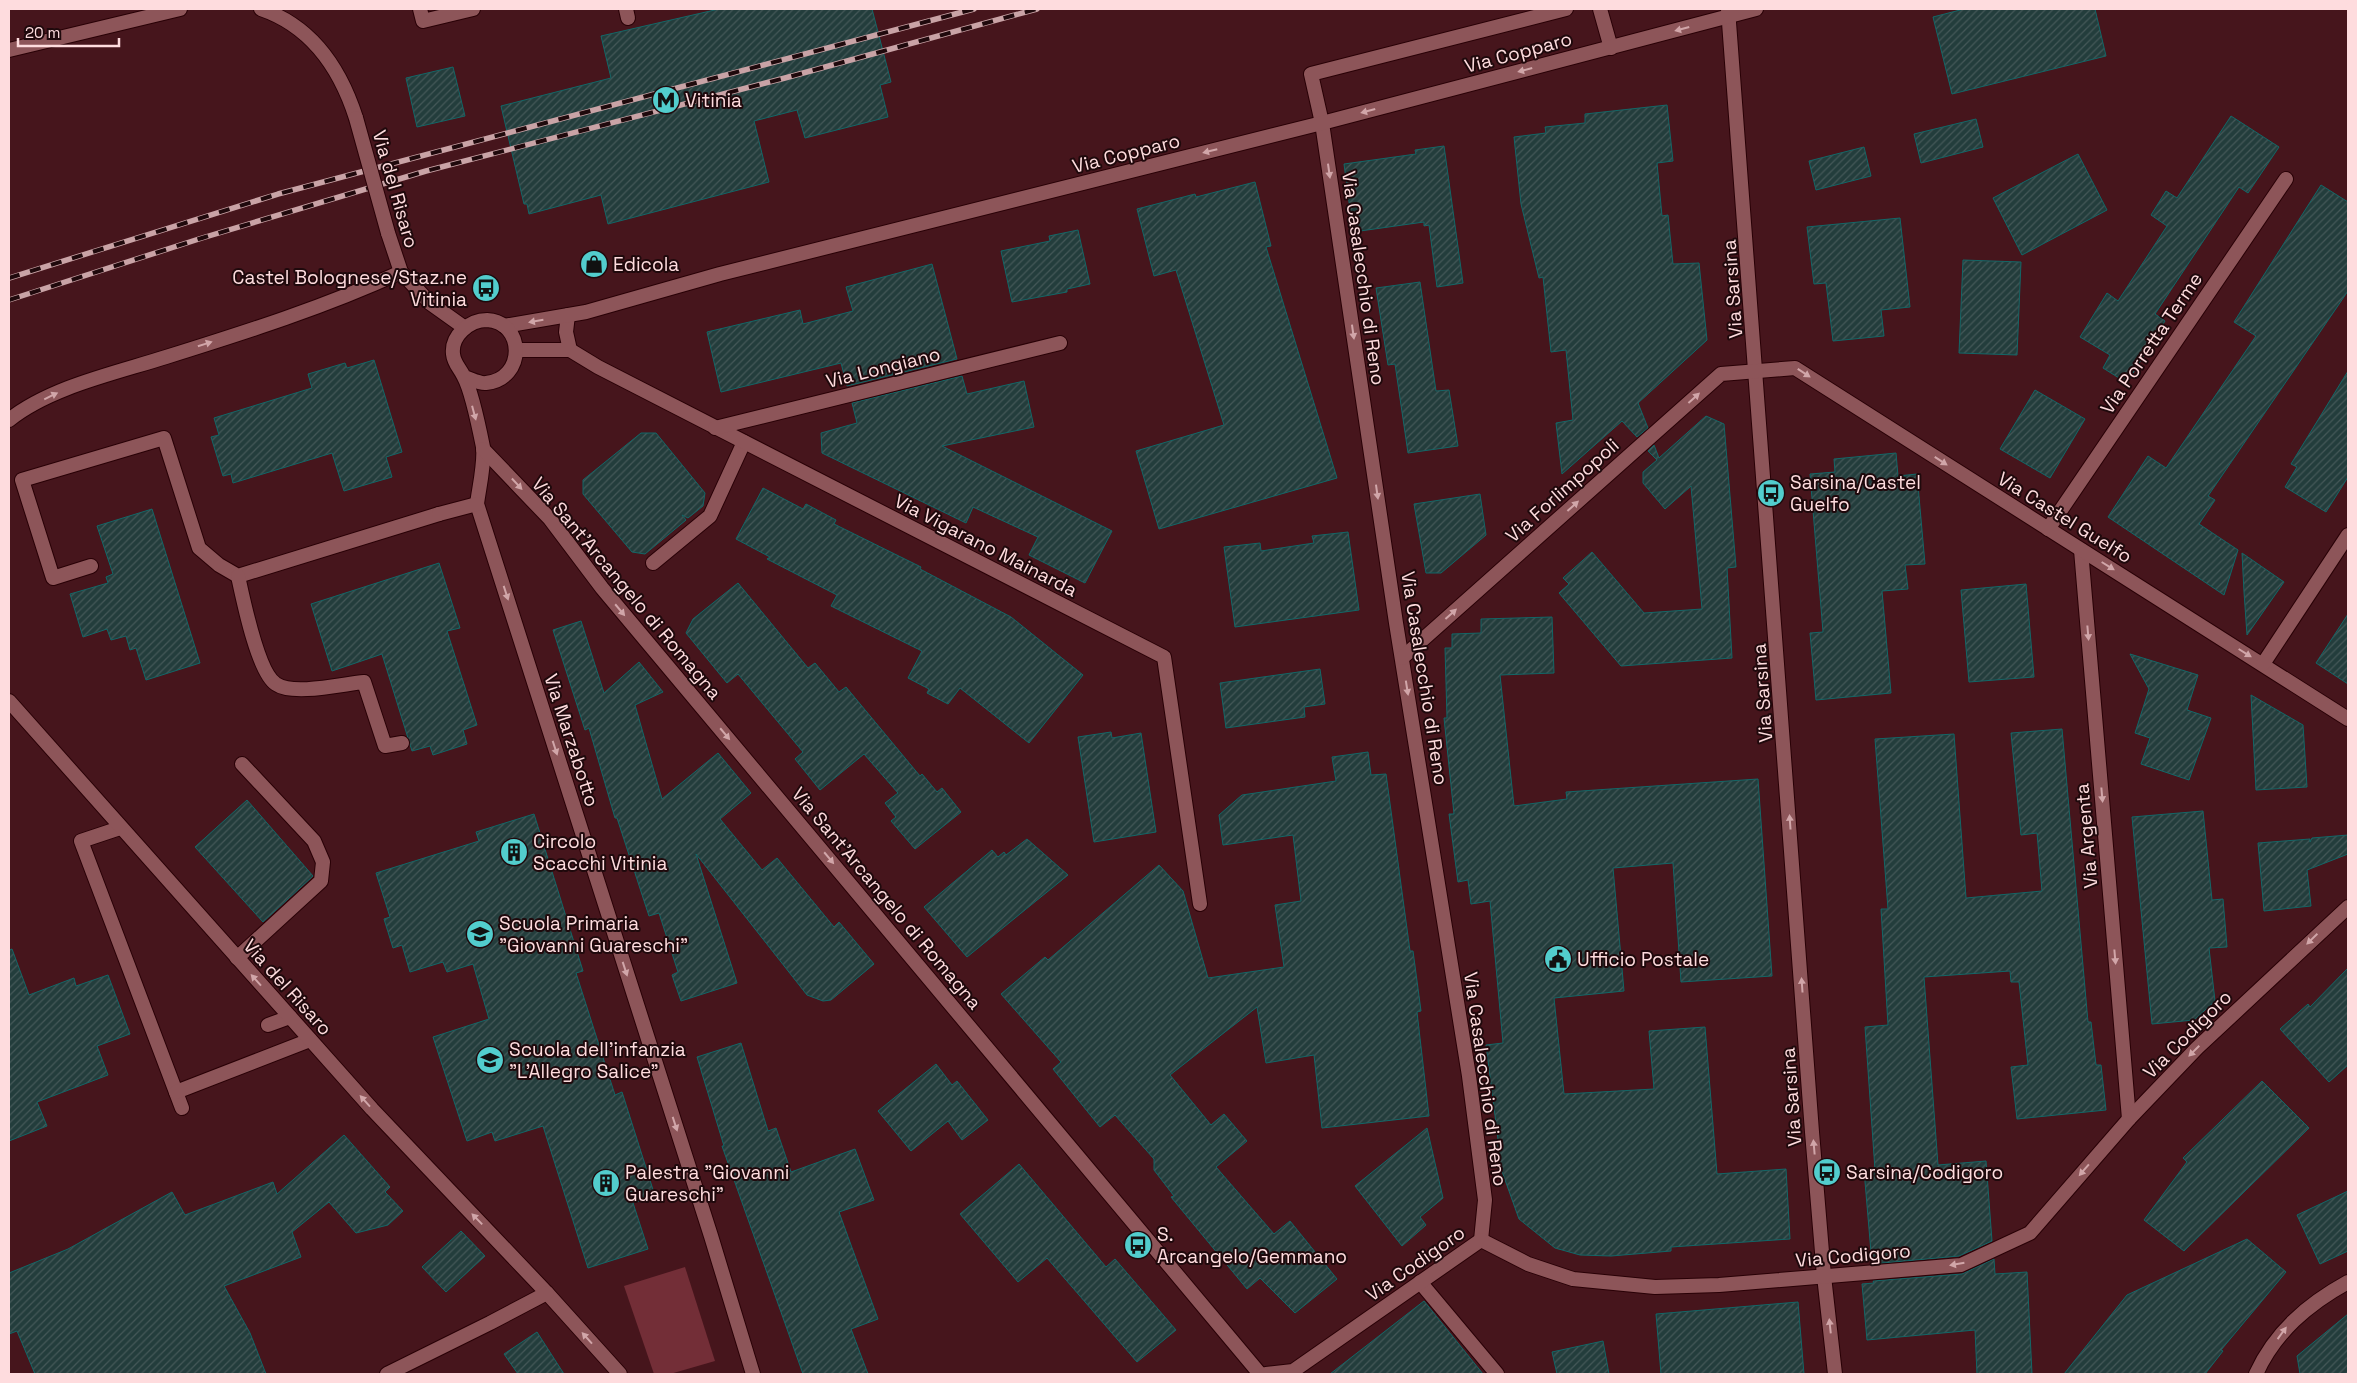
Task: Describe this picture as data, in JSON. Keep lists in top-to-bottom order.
{
  "streets": {
    "street": [
      "Via Copparo",
      "Via del Risaro",
      "Via Casalecchio di Reno",
      "Via Sarsina",
      "Via Porretta Terme",
      "Via Longiano",
      "Via Forlimpopoli",
      "Via Castel Guelfo",
      "Via Vigarano Mainarda",
      "Via Sant'Arcangelo di Romagna",
      "Via Marzabotto",
      "Via Argenta",
      "Via Codigoro"
    ]
  },
  "crossings": [
    ["Via Copparo", "Via Casalecchio di Reno"],
    ["Via Copparo", "Via Sarsina"],
    ["Via Casalecchio di Reno", "Via Forlimpopoli"],
    ["Via Casalecchio di Reno", "Via Codigoro"],
    ["Via Sarsina", "Via Forlimpopoli"],
    ["Via Sarsina", "Via Castel Guelfo"],
    ["Via Sarsina", "Via Codigoro"],
    ["Via Porretta Terme", "Via Castel Guelfo"],
    ["Via Longiano", "Via Vigarano Mainarda"],
    ["Via Forlimpopoli", "Via Castel Guelfo"],
    ["Via Castel Guelfo", "Via Argenta"],
    ["Via Argenta", "Via Codigoro"]
  ],
  "one_way": [
    "Via Copparo",
    "Via Casalecchio di Reno",
    "Via Sarsina",
    "Via Forlimpopoli",
    "Via Castel Guelfo",
    "Via Sant'Arcangelo di Romagna",
    "Via Marzabotto",
    "Via Argenta",
    "Via Codigoro"
  ],
  "places": {
    "metro station": ["Vitinia"],
    "shop": ["Edicola"],
    "bus stop": [
      "Castel Bolognese/Staz.ne Vitinia",
      "Sarsina/Castel Guelfo",
      "Sarsina/Codigoro",
      "S. Arcangelo/Gemmano"
    ],
    "building": ["Circolo Scacchi Vitinia", "Palestra \"Giovanni Guareschi\""],
    "school or university": ["Scuola Primaria \"Giovanni Guareschi\"", "Scuola dell'infanzia \"L'Allegro Salice\""],
    "public building": ["Ufficio Postale"]
  },
  "scale_bar": "20 m"
}
